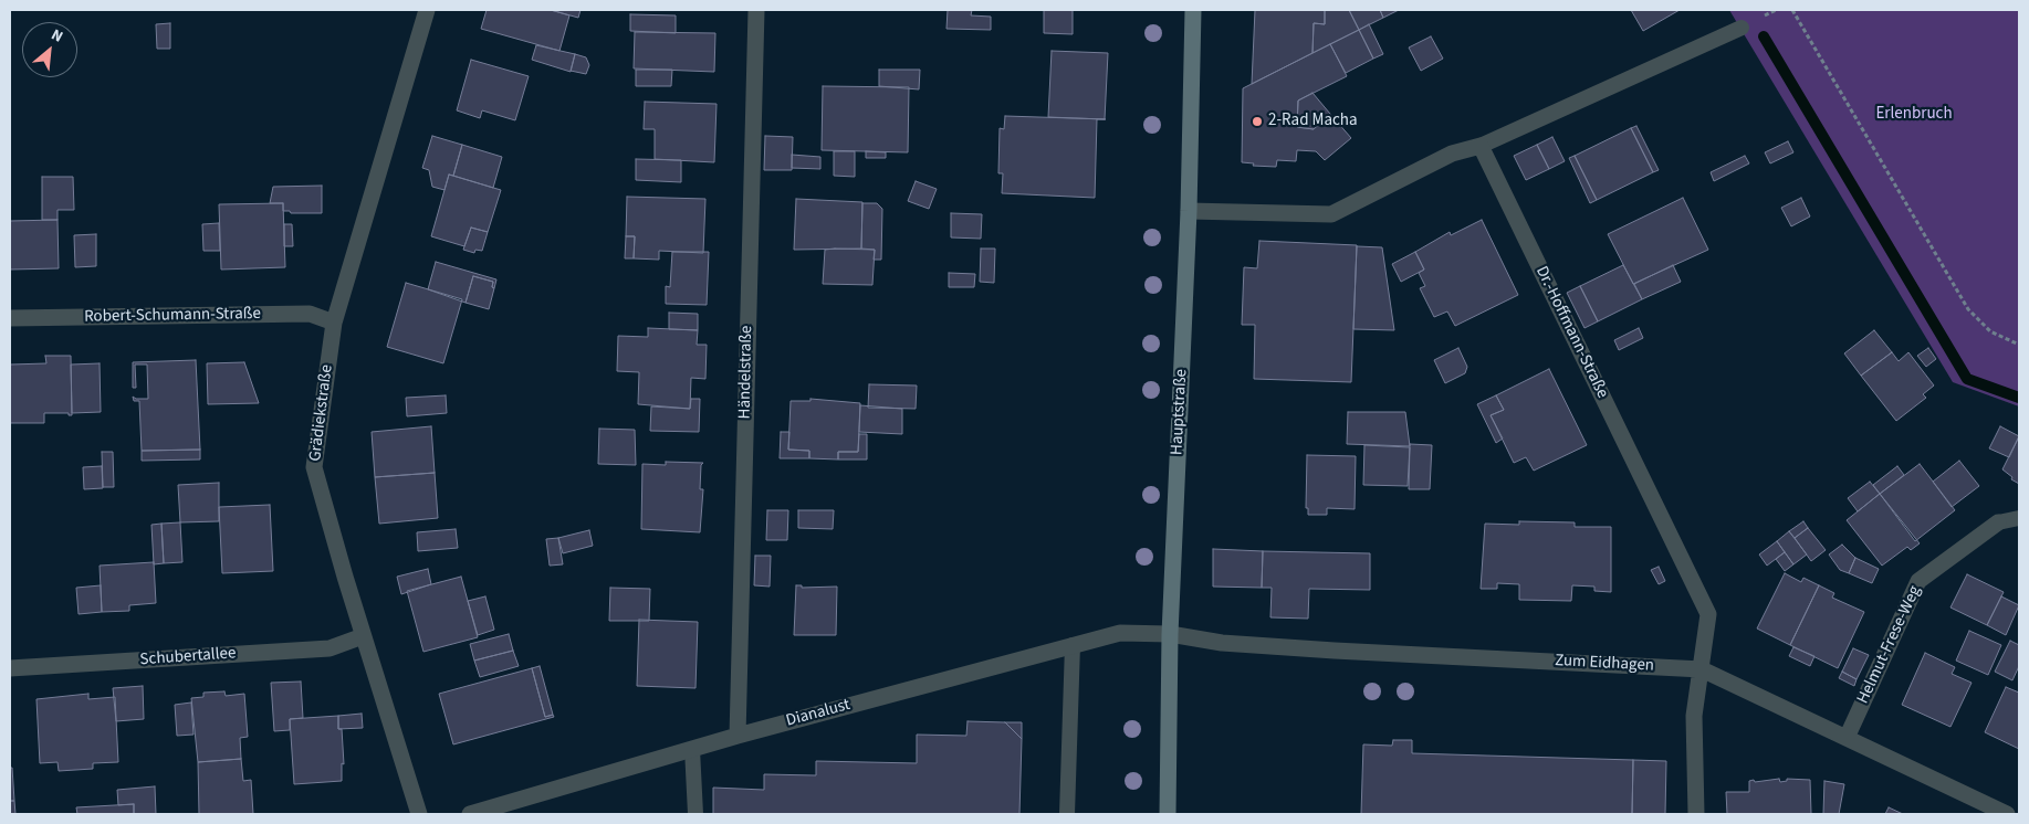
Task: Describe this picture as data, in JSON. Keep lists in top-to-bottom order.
{
  "streets": {
    "street": [
      "Robert-Schumann-Straße",
      "Dr.-Hoffmann-Straße",
      "Händelstraße",
      "Hauptstraße",
      "Grädiekstraße",
      "Helmut-Frese-Weg",
      "Schubertallee",
      "Zum Eidhagen",
      "Dianalust"
    ]
  },
  "crossings": [
    ["Robert-Schumann-Straße", "Grädiekstraße"],
    ["Dr.-Hoffmann-Straße", "Zum Eidhagen"],
    ["Händelstraße", "Dianalust"],
    ["Hauptstraße", "Zum Eidhagen"],
    ["Hauptstraße", "Dianalust"],
    ["Grädiekstraße", "Schubertallee"],
    ["Helmut-Frese-Weg", "Zum Eidhagen"],
    ["Zum Eidhagen", "Dianalust"]
  ],
  "parks": ["Erlenbruch"],
  "places": ["2-Rad Macha"],
  "north": "top right"
}
